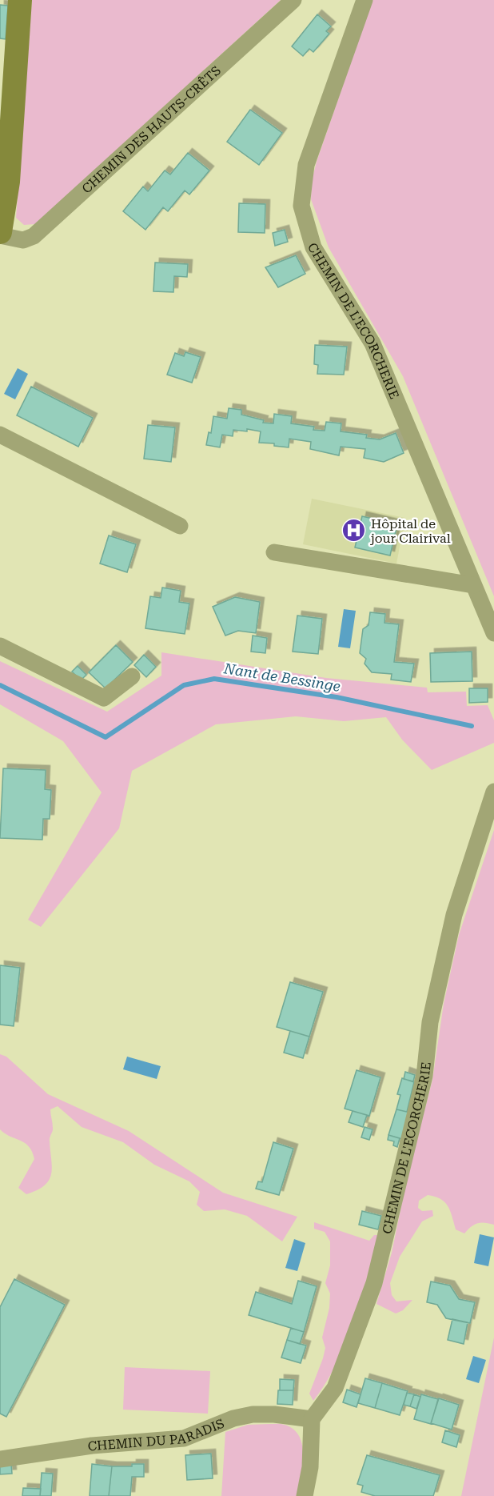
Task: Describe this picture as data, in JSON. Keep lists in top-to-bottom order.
{
  "streets": {
    "street": ["CHEMIN DES HAUTS-CRÊTS", "CHEMIN DE L'ECORCHERIE", "CHEMIN DU PARADIS"]
  },
  "crossings": [
    ["CHEMIN DE L'ECORCHERIE", "CHEMIN DU PARADIS"]
  ],
  "water": ["Nant de Bessinge"],
  "places": {
    "hospital": ["Hôpital de jour Clairival"]
  }
}
